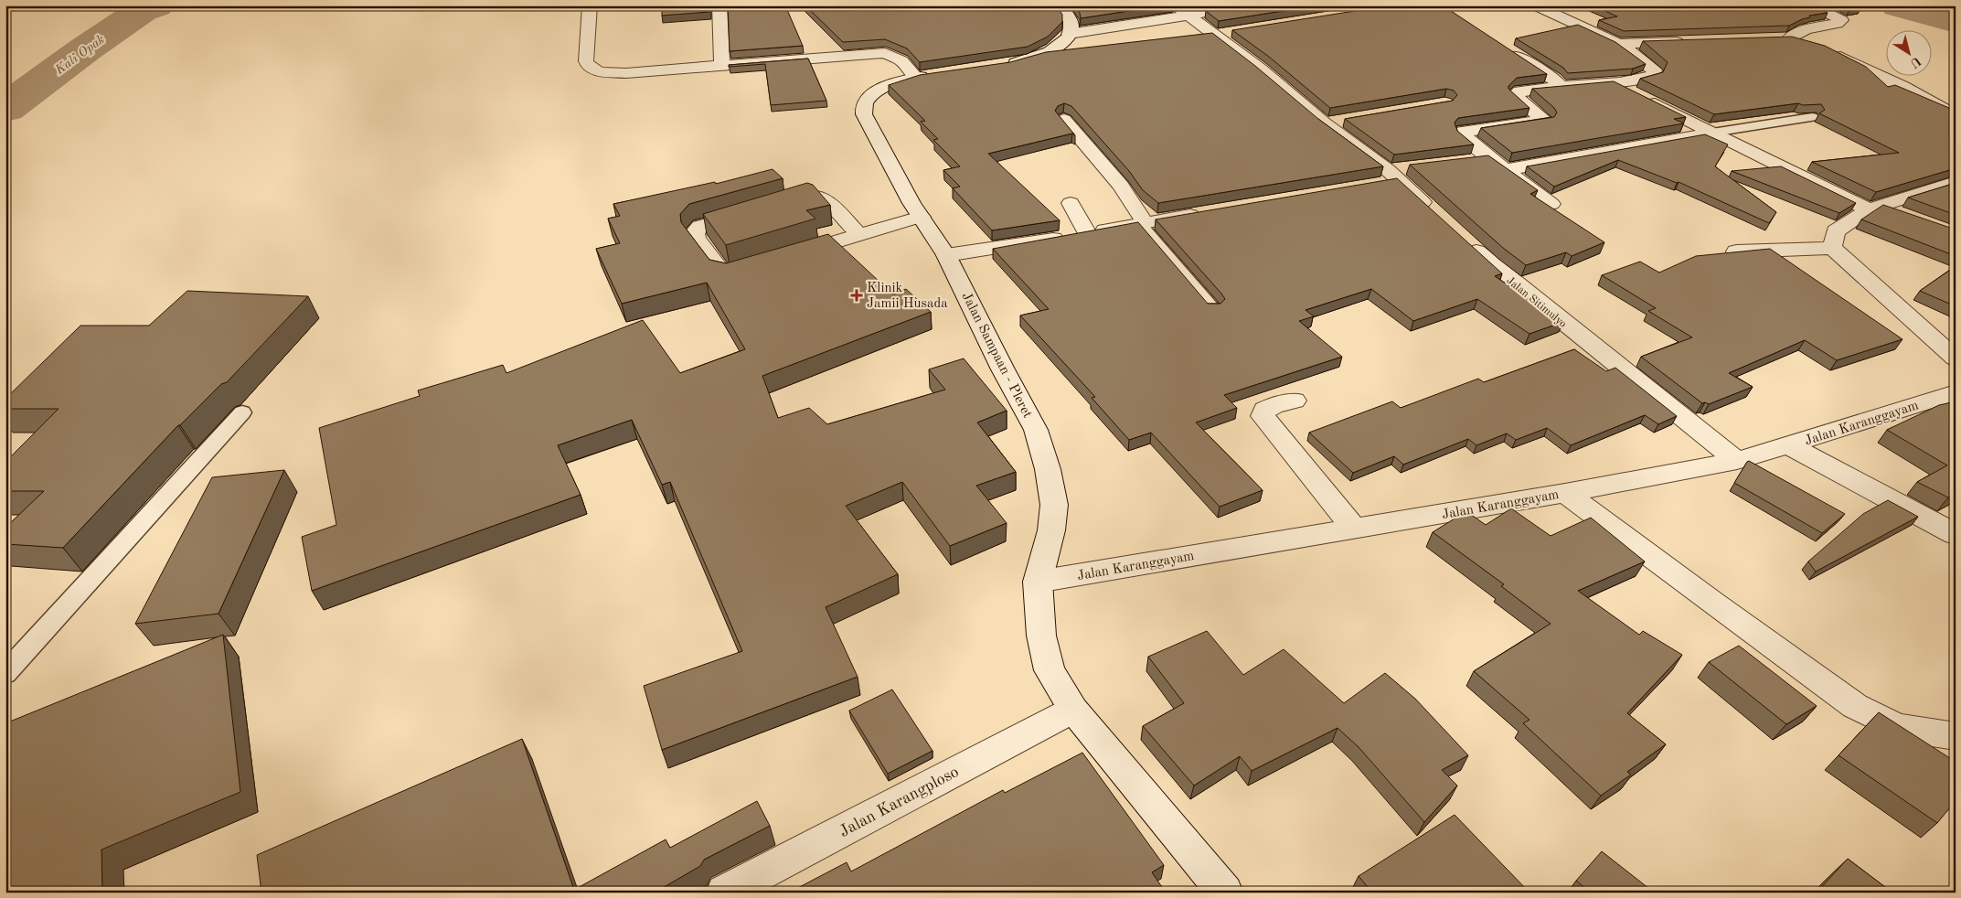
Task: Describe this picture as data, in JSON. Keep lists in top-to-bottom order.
{
  "streets": {
    "street": [
      "Jalan Sitimulyo",
      "Jalan Sampaan - Pleret",
      "Jalan Karanggayam",
      "Jalan Karangploso"
    ]
  },
  "crossings": [
    ["Jalan Sitimulyo", "Jalan Karanggayam"],
    ["Jalan Sampaan - Pleret", "Jalan Karanggayam"],
    ["Jalan Sampaan - Pleret", "Jalan Karangploso"]
  ],
  "water": ["Kali Opak"],
  "places": {
    "health": ["Klinik Jamii Husada"]
  },
  "north": "bottom right"
}
